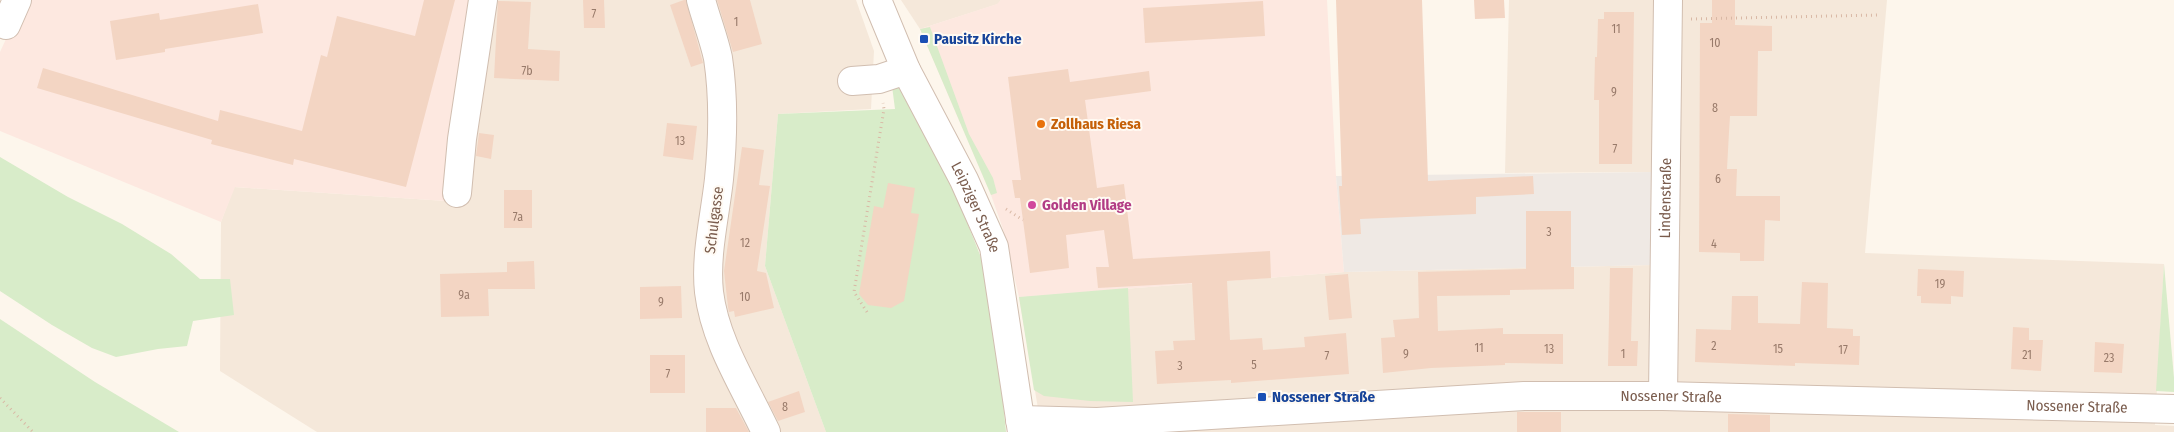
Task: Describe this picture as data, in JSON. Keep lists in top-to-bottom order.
{
  "streets": {
    "street": [
      "Lindenstraße",
      "Leipziger Straße",
      "Schulgasse",
      "Nossener Straße"
    ]
  },
  "crossings": [
    ["Lindenstraße", "Nossener Straße"],
    ["Leipziger Straße", "Nossener Straße"]
  ],
  "places": {
    "transit": ["Pausitz Kirche", "Nossener Straße"],
    "other": ["Zollhaus Riesa", "Golden Village"]
  },
  "house_numbers": [
    "7",
    "1",
    "11",
    "10",
    "7b",
    "9",
    "8",
    "13",
    "7",
    "6",
    "7a",
    "3",
    "12",
    "4",
    "19",
    "9a",
    "10",
    "9",
    "2",
    "11",
    "13",
    "15",
    "17",
    "9",
    "1",
    "21",
    "7",
    "23",
    "5",
    "3",
    "7",
    "8"
  ]
}
